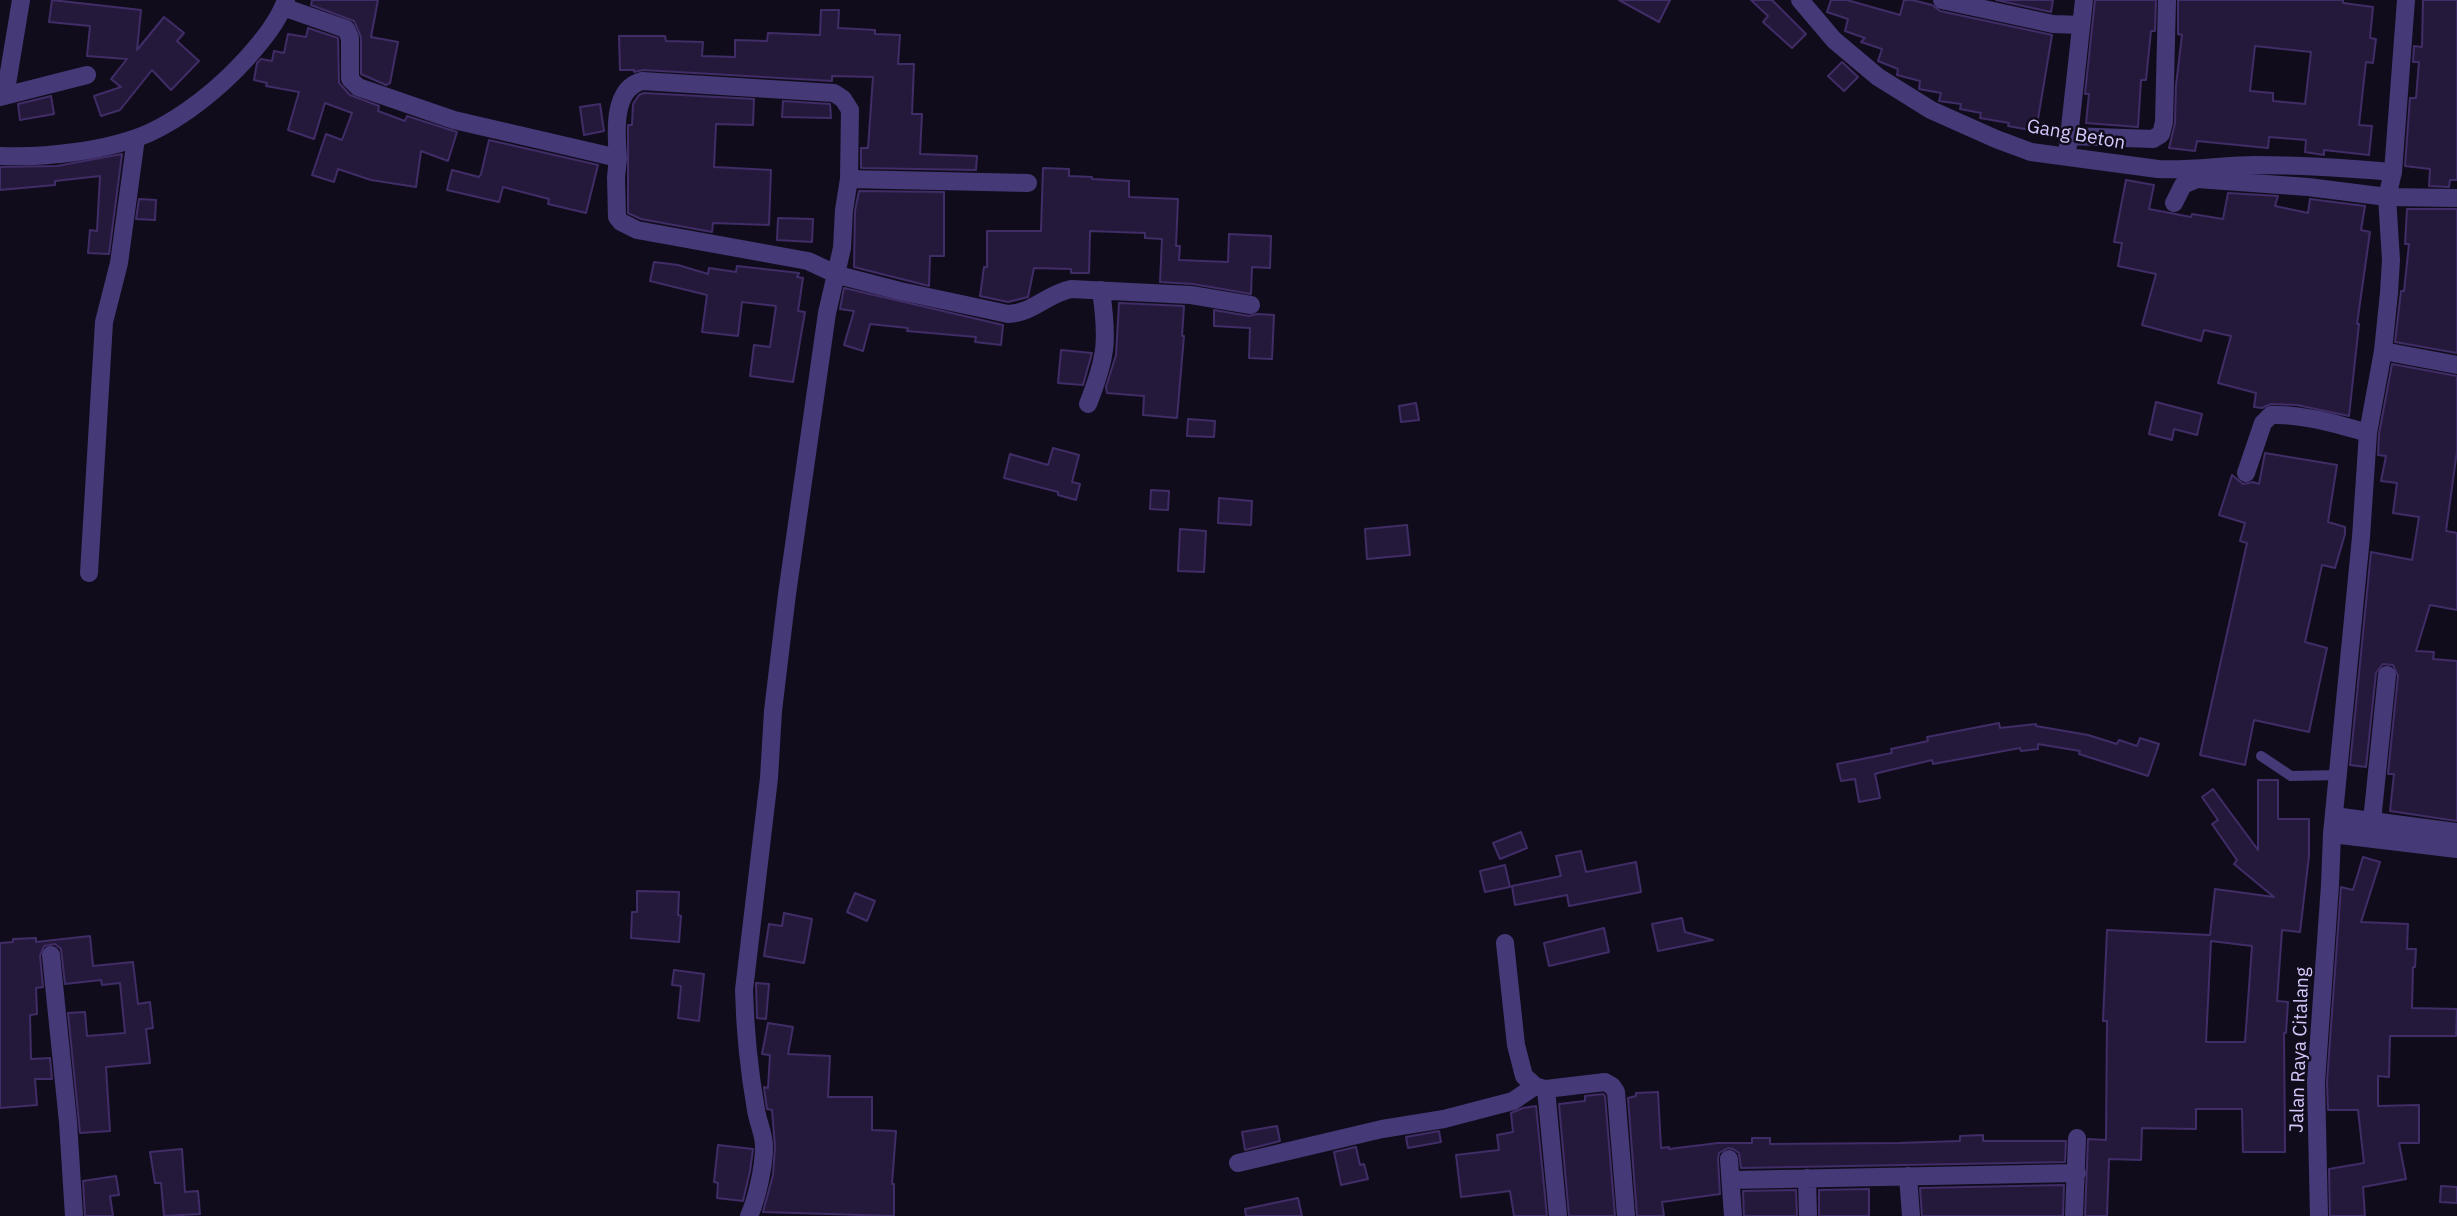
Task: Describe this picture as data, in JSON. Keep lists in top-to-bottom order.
{
  "streets": {
    "street": ["Gang Beton", "Jalan Raya Citalang"]
  },
  "crossings": [
    ["Gang Beton", "Jalan Raya Citalang"]
  ]
}
